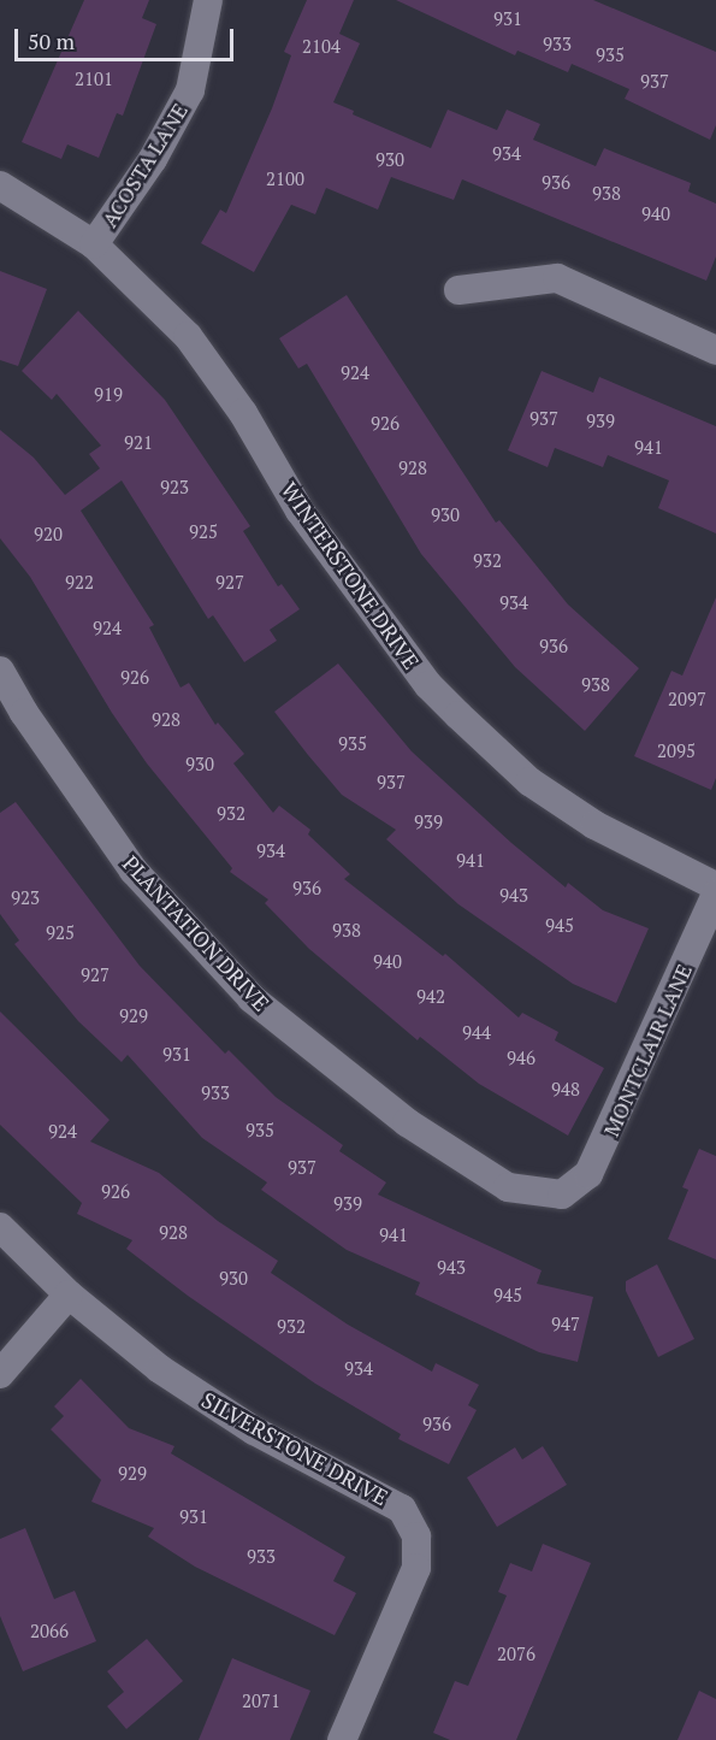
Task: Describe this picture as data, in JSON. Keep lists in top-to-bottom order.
{
  "streets": {
    "street": [
      "ACOSTA LANE",
      "WINTERSTONE DRIVE",
      "PLANTATION DRIVE",
      "MONTCLAIR LANE",
      "SILVERSTONE DRIVE"
    ]
  },
  "crossings": [
    ["ACOSTA LANE", "WINTERSTONE DRIVE"],
    ["PLANTATION DRIVE", "MONTCLAIR LANE"]
  ],
  "house_numbers": [
    "931",
    "933",
    "2104",
    "935",
    "2101",
    "937",
    "934",
    "930",
    "2100",
    "936",
    "938",
    "940",
    "924",
    "919",
    "937",
    "939",
    "926",
    "921",
    "941",
    "928",
    "923",
    "930",
    "925",
    "920",
    "932",
    "922",
    "927",
    "934",
    "924",
    "936",
    "926",
    "938",
    "2097",
    "928",
    "935",
    "2095",
    "930",
    "937",
    "932",
    "939",
    "934",
    "941",
    "936",
    "943",
    "923",
    "945",
    "938",
    "925",
    "940",
    "927",
    "942",
    "929",
    "944",
    "931",
    "946",
    "948",
    "933",
    "935",
    "924",
    "937",
    "926",
    "939",
    "928",
    "941",
    "943",
    "930",
    "945",
    "947",
    "932",
    "934",
    "936",
    "929",
    "931",
    "933",
    "2066",
    "2076",
    "2071"
  ],
  "scale_bar": "50 m"
}
